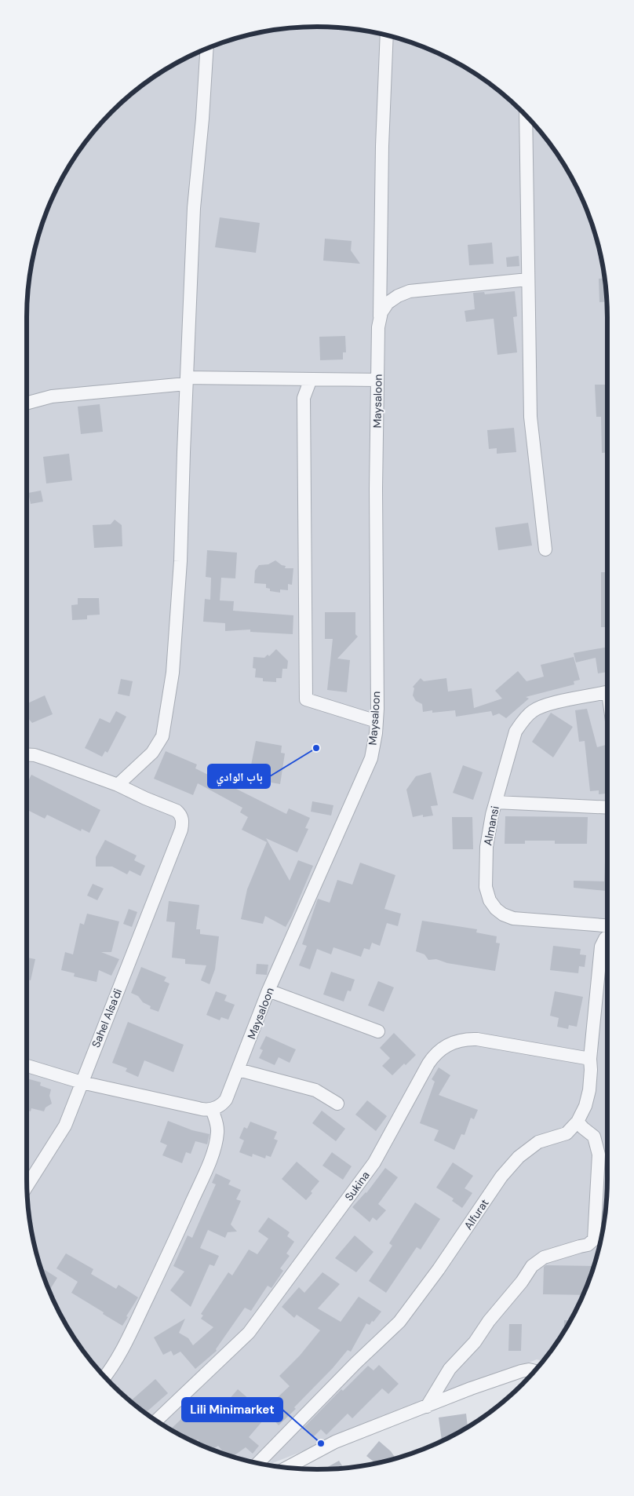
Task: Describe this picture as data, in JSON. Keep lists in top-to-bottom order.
{
  "streets": {
    "street": [
      "Maysaloon",
      "Almansi",
      "Sahel Alsa'di",
      "Sukina",
      "Alfurat"
    ]
  },
  "crossings": [
    ["Sukina", "Alfurat"]
  ],
  "places": ["باب الوادي", "Lili Minimarket"]
}
